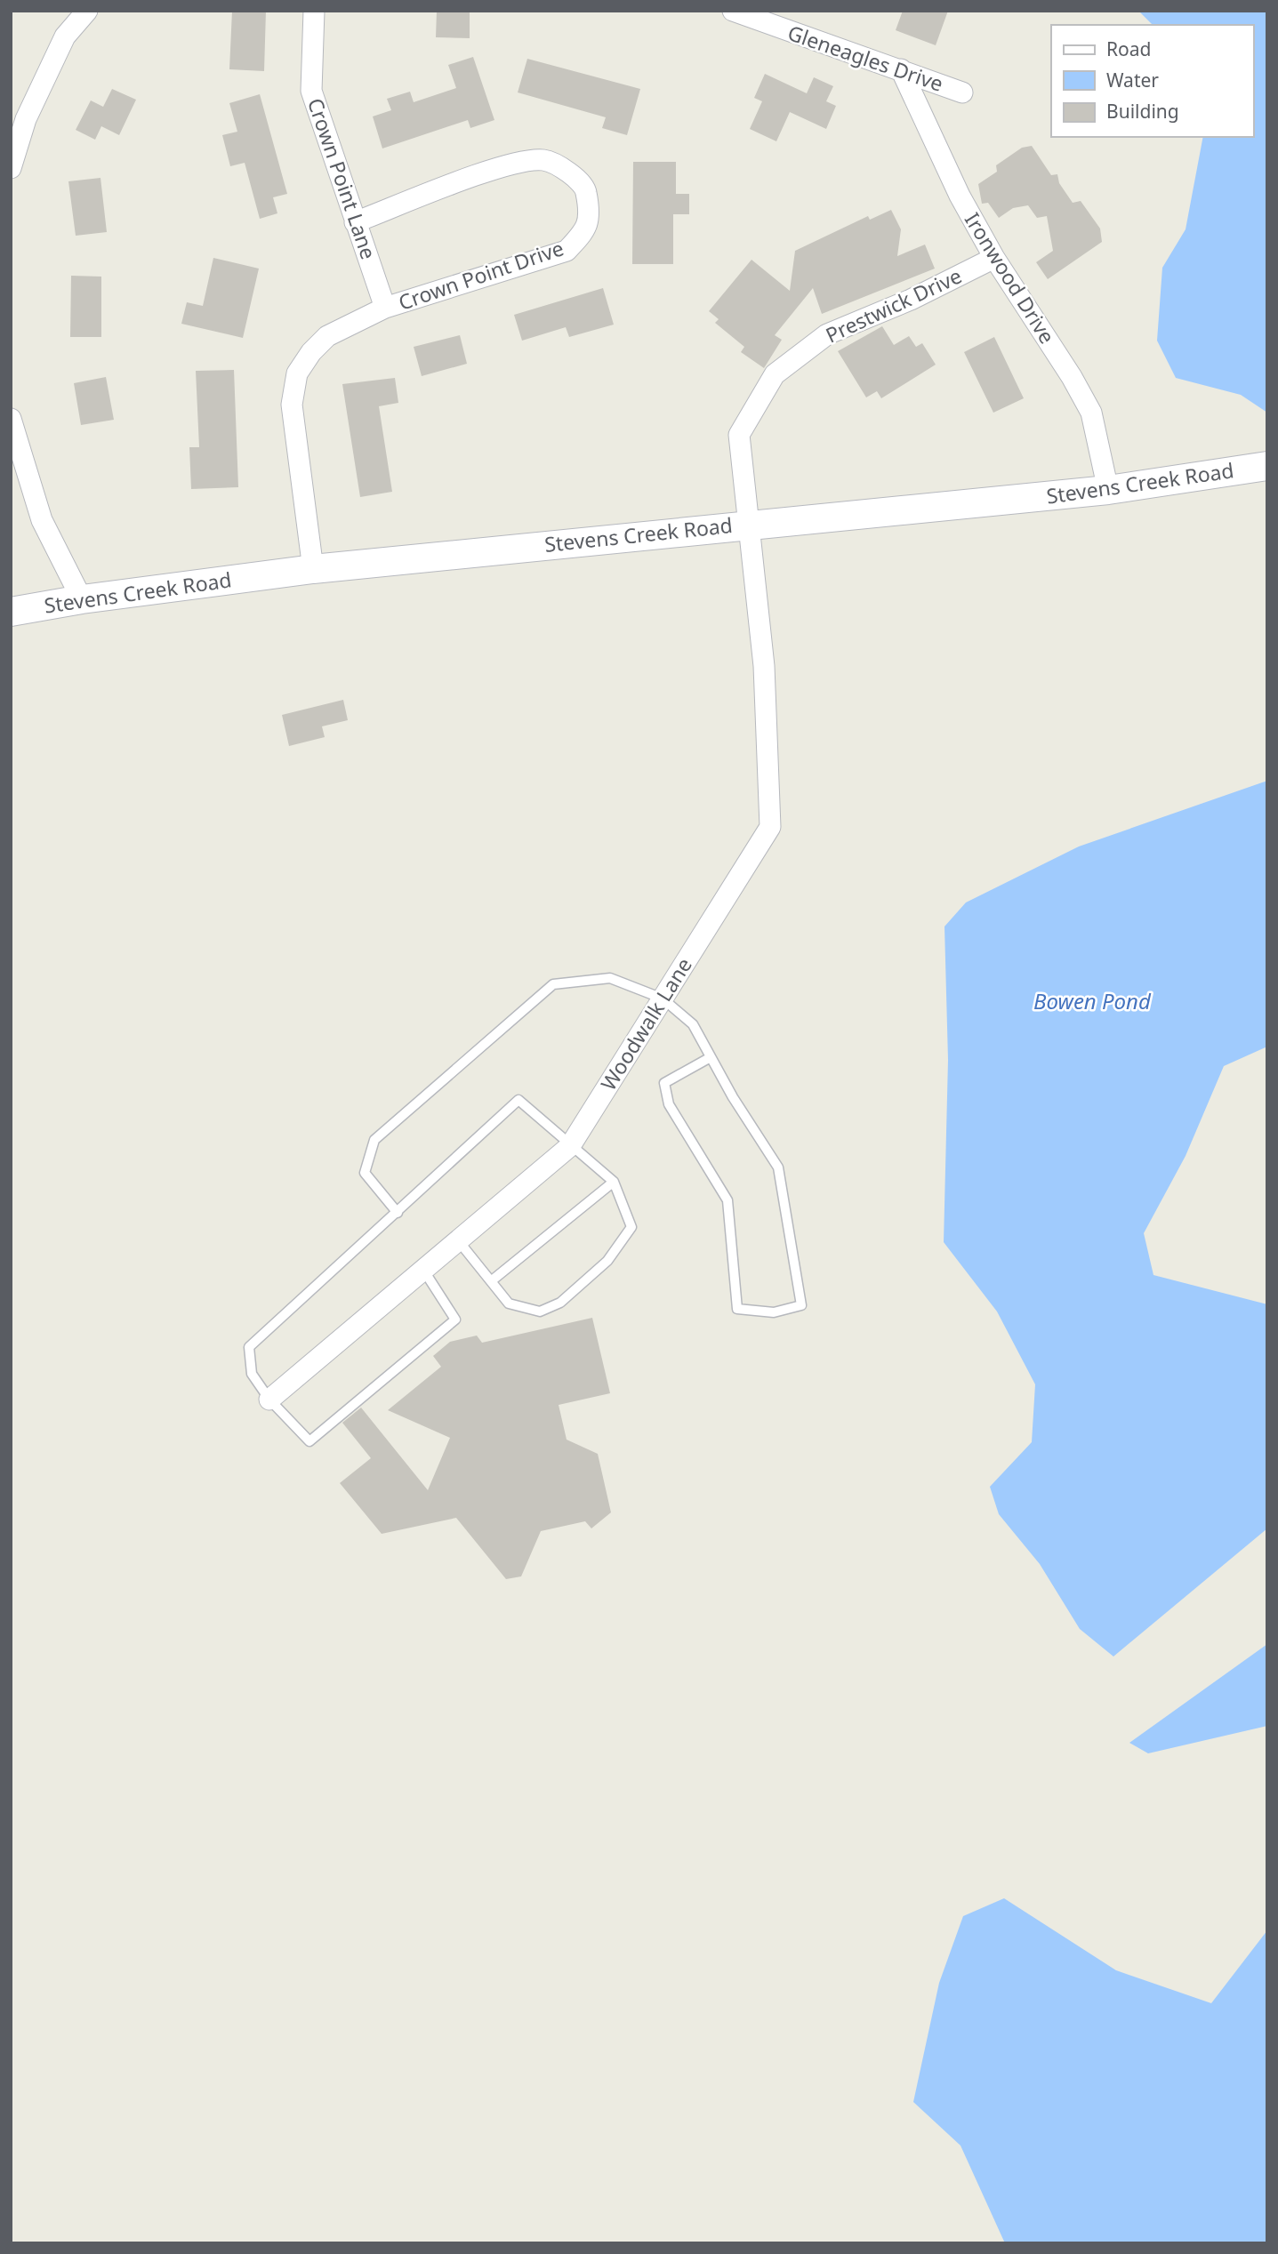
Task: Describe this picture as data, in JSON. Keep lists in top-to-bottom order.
{
  "streets": {
    "street": [
      "Gleneagles Drive",
      "Crown Point Lane",
      "Crown Point Drive",
      "Ironwood Drive",
      "Prestwick Drive",
      "Stevens Creek Road",
      "Woodwalk Lane"
    ]
  },
  "crossings": [
    ["Gleneagles Drive", "Ironwood Drive"],
    ["Crown Point Lane", "Crown Point Drive"],
    ["Crown Point Drive", "Stevens Creek Road"],
    ["Ironwood Drive", "Prestwick Drive"],
    ["Ironwood Drive", "Stevens Creek Road"],
    ["Prestwick Drive", "Stevens Creek Road"],
    ["Prestwick Drive", "Woodwalk Lane"],
    ["Stevens Creek Road", "Woodwalk Lane"]
  ],
  "water": ["Bowen Pond"],
  "legend": ["Road", "Water", "Building"]
}
